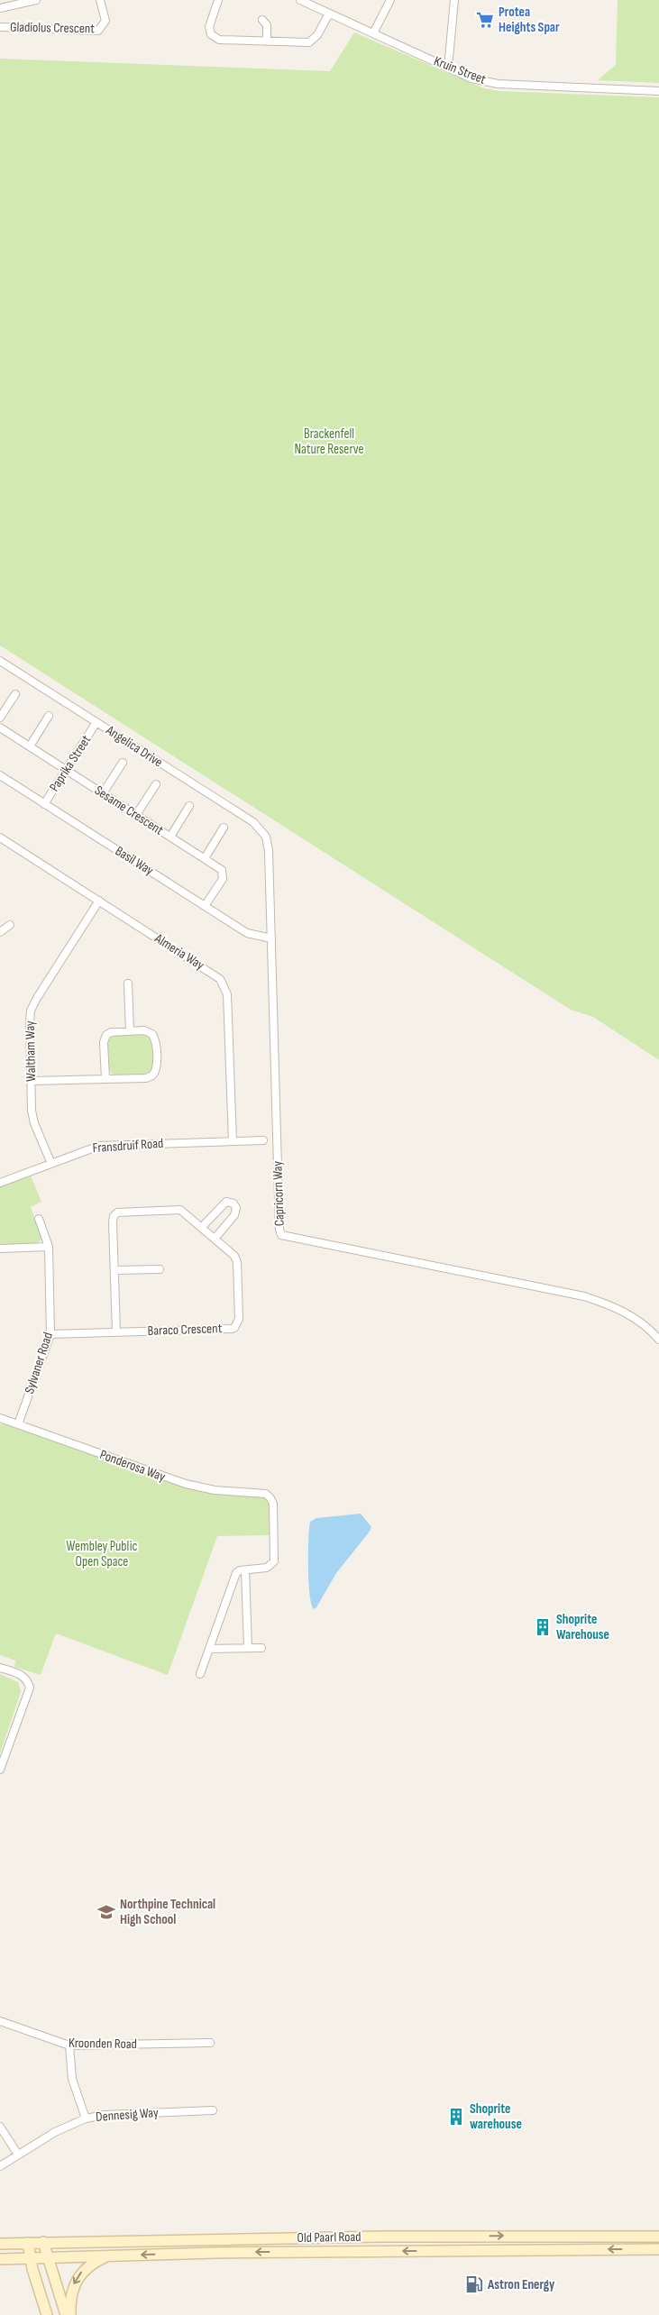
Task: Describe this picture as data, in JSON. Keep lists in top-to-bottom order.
{
  "streets": {
    "main road": ["Old Paarl Road"],
    "street": [
      "Gladiolus Crescent",
      "Kruin Street",
      "Angelica Drive",
      "Paprika Street",
      "Sesame Crescent",
      "Basil Way",
      "Almeria Way",
      "Waltham Way",
      "Fransdruif Road",
      "Capricorn Way",
      "Baraco Crescent",
      "Sylvaner Road",
      "Ponderosa Way",
      "Kroonden Road",
      "Dennesig Way"
    ]
  },
  "crossings": [
    ["Angelica Drive", "Paprika Street"],
    ["Angelica Drive", "Capricorn Way"],
    ["Paprika Street", "Sesame Crescent"],
    ["Paprika Street", "Basil Way"],
    ["Sesame Crescent", "Basil Way"],
    ["Basil Way", "Capricorn Way"],
    ["Almeria Way", "Waltham Way"],
    ["Almeria Way", "Fransdruif Road"],
    ["Waltham Way", "Fransdruif Road"],
    ["Baraco Crescent", "Sylvaner Road"],
    ["Sylvaner Road", "Ponderosa Way"]
  ],
  "parks": ["Brackenfell Nature Reserve", "Wembley Public Open Space"],
  "places": {
    "supermarket": ["Protea Heights Spar"],
    "building": ["Shoprite Warehouse", "Shoprite warehouse"],
    "school or university": ["Northpine Technical High School"],
    "fuel station": ["Astron Energy"]
  }
}
